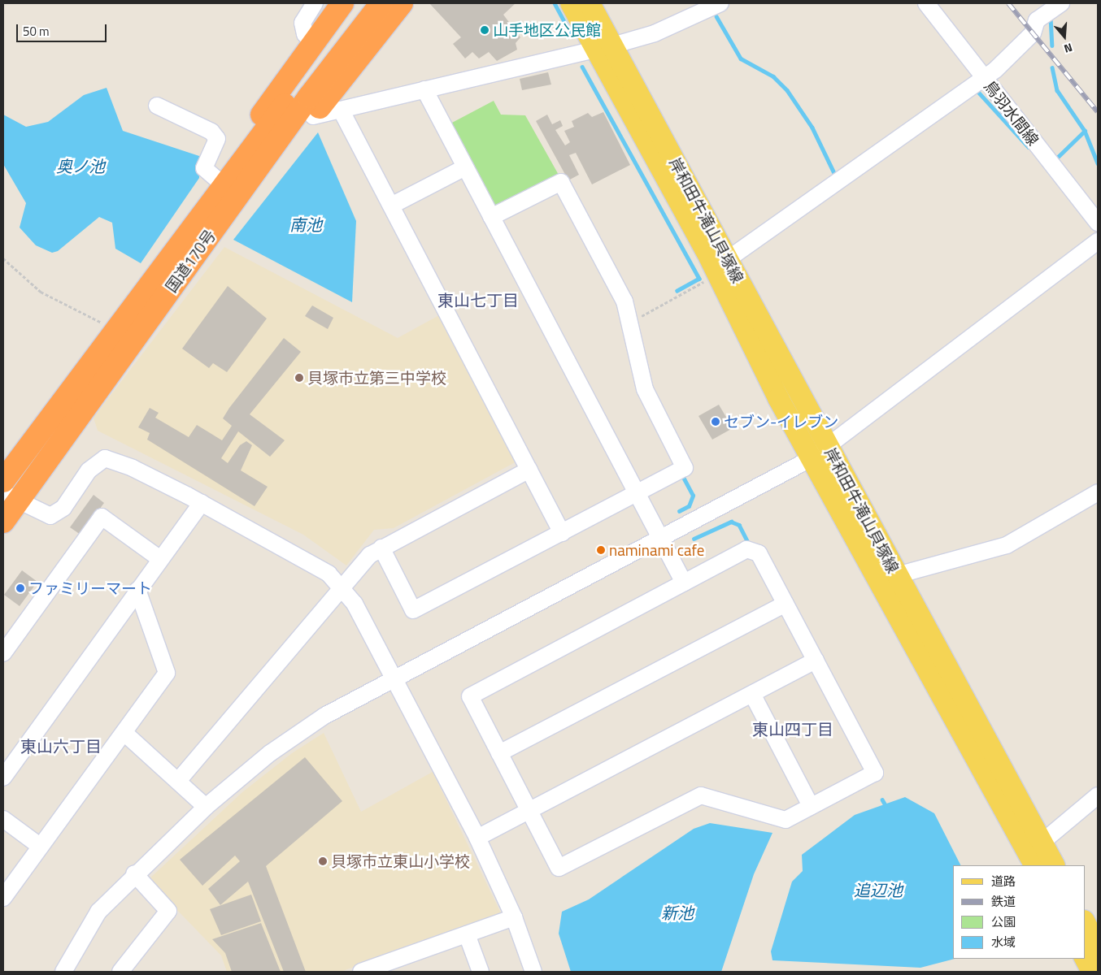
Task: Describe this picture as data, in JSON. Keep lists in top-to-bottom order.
{
  "streets": {
    "highway": ["国道170号"],
    "main road": ["岸和田牛滝山貝塚線"],
    "street": ["鳥羽水間線"]
  },
  "districts": ["東山七丁目", "東山四丁目", "東山六丁目"],
  "water": [
    "奥ノ池",
    "南池",
    "追辺池",
    "新池"
  ],
  "places": [
    "山手地区公民館",
    "貝塚市立第三中学校",
    "セブン-イレブン",
    "naminami cafe",
    "ファミリーマート",
    "貝塚市立東山小学校"
  ],
  "legend": [
    "道路",
    "鉄道",
    "公園",
    "水域"
  ],
  "scale_bar": "50 m",
  "north": "bottom"
}
